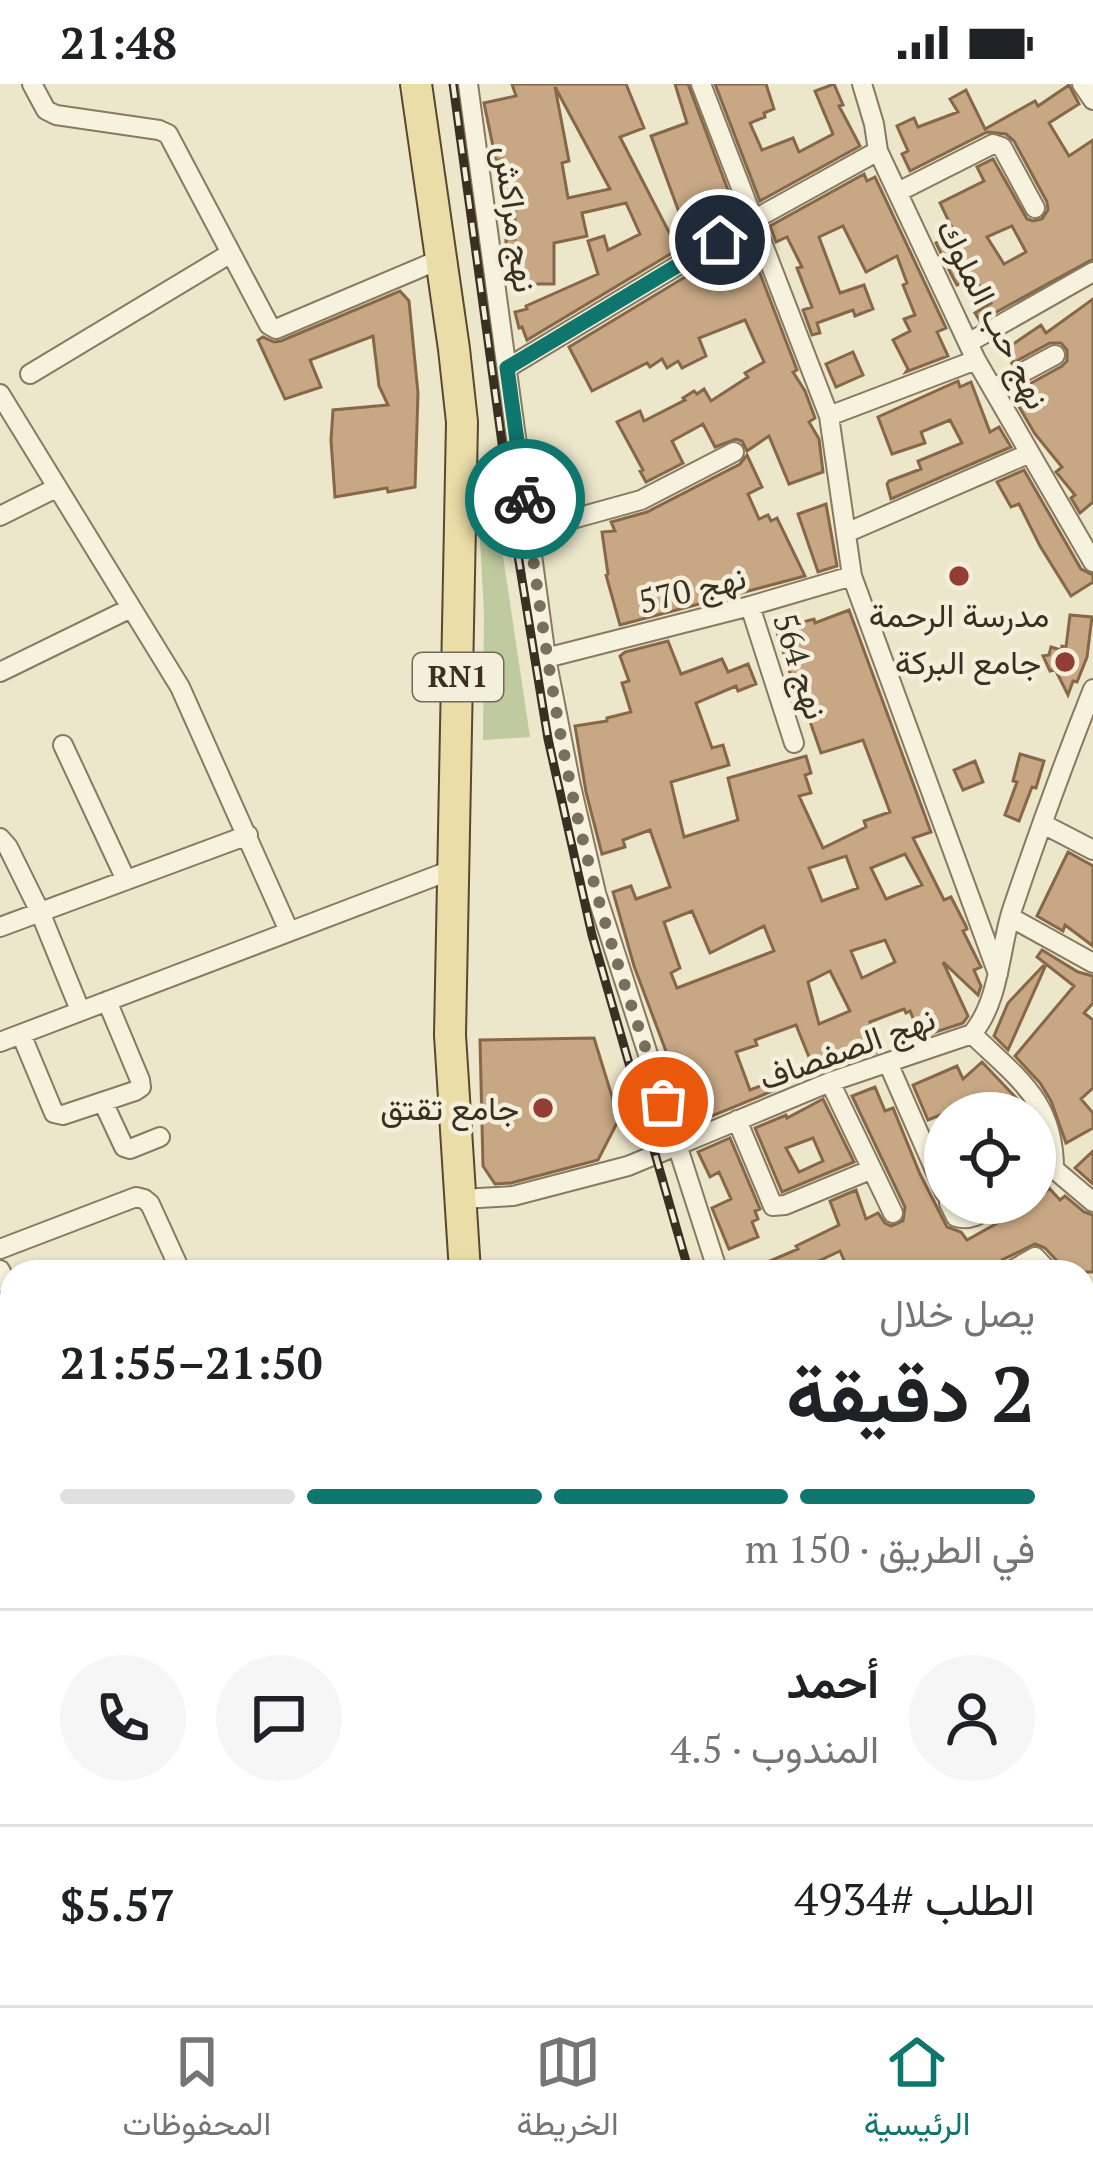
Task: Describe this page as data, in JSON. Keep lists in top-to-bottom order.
{
  "streets": {
    "main road": ["RN1"],
    "street": [
      "نهج مراكش",
      "نهج حب الملوك",
      "نهج 570",
      "نهج 564",
      "نهج الصفصاف"
    ]
  },
  "crossings": [
    ["نهج مراكش", "نهج 570"],
    ["نهج مراكش", "نهج الصفصاف"],
    ["نهج 570", "نهج 564"],
    ["RN1", "نهج الصفصاف"]
  ],
  "places": ["مدرسة الرحمة", "جامع البركة", "جامع تقتق"],
  "page": {
    "status": "21:48",
    "heading": ["2 دقيقة", "يصل خلال", "21:50–21:55"],
    "panel": [
      "أحمد",
      "المندوب · 4.5",
      "الطلب #4934",
      "$5.57"
    ],
    "bar": "في الطريق · 150 m",
    "tabs": ["الرئيسية", "الخريطة", "المحفوظات"]
  }
}
